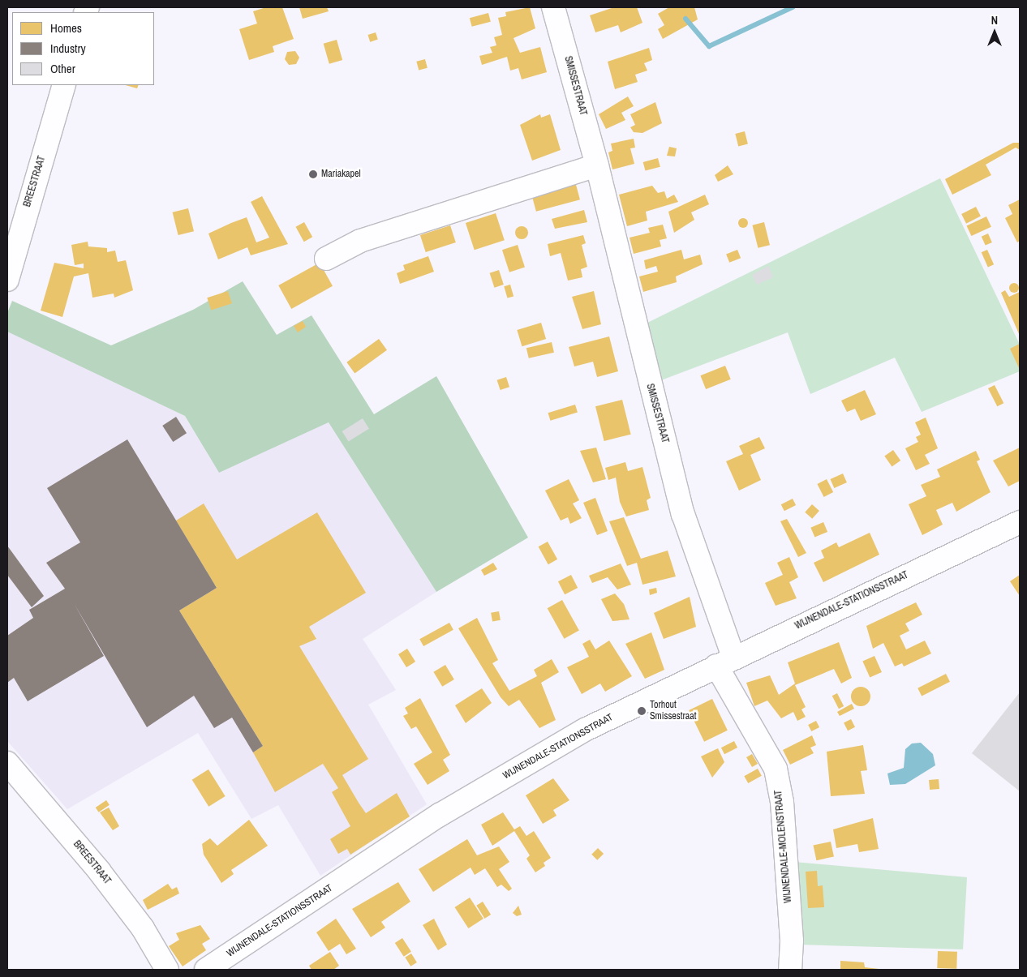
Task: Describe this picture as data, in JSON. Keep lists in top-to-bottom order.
{
  "streets": {
    "street": [
      "SMISSESTRAAT",
      "BREESTRAAT",
      "WIJNENDALE-STATIONSSTRAAT",
      "WIJNENDALE-MOLENSTRAAT"
    ]
  },
  "crossings": [
    ["SMISSESTRAAT", "WIJNENDALE-STATIONSSTRAAT"],
    ["SMISSESTRAAT", "WIJNENDALE-MOLENSTRAAT"],
    ["WIJNENDALE-STATIONSSTRAAT", "WIJNENDALE-MOLENSTRAAT"]
  ],
  "places": ["Mariakapel", "Torhout Smissestraat"],
  "legend": ["Homes", "Industry", "Other"],
  "north": "top"
}
